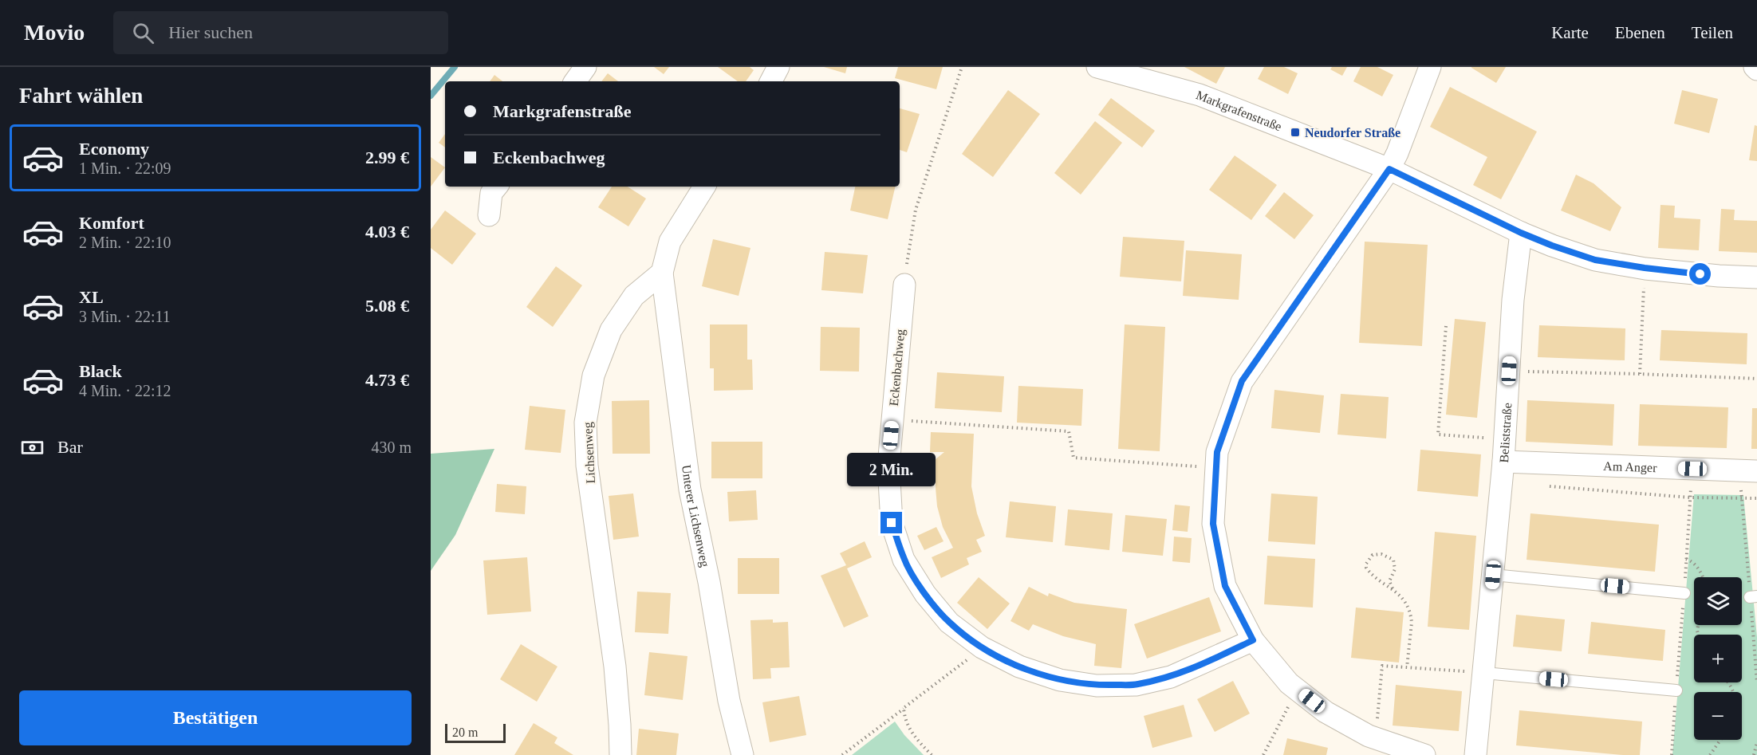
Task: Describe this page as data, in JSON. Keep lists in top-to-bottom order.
{
  "streets": {
    "street": [
      "Markgrafenstraße",
      "Eckenbachweg",
      "Beliststraße",
      "Lichsenweg",
      "Am Anger",
      "Unterer Lichsenweg"
    ]
  },
  "crossings": [
    ["Markgrafenstraße", "Beliststraße"],
    ["Beliststraße", "Am Anger"],
    ["Lichsenweg", "Unterer Lichsenweg"]
  ],
  "places": {
    "transit": ["Neudorfer Straße"]
  },
  "scale_bar": "20 m",
  "page": {
    "header": "Movio",
    "search": "Hier suchen",
    "nav": ["Karte", "Ebenen", "Teilen"],
    "heading": "Fahrt wählen",
    "banner": ["Markgrafenstraße", "Eckenbachweg"],
    "list": [
      {
        "name": "Economy",
        "note": "1 Min. · 22:09",
        "value": "2.99 €"
      },
      {
        "name": "Komfort",
        "note": "2 Min. · 22:10",
        "value": "4.03 €"
      },
      {
        "name": "XL",
        "note": "3 Min. · 22:11",
        "value": "5.08 €"
      },
      {
        "name": "Black",
        "note": "4 Min. · 22:12",
        "value": "4.73 €"
      }
    ],
    "pay": ["Bar", "430 m"],
    "bubble": "2 Min.",
    "map_buttons": ["+", "−"],
    "buttons": "Bestätigen",
    "scale": "20 m"
  }
}
